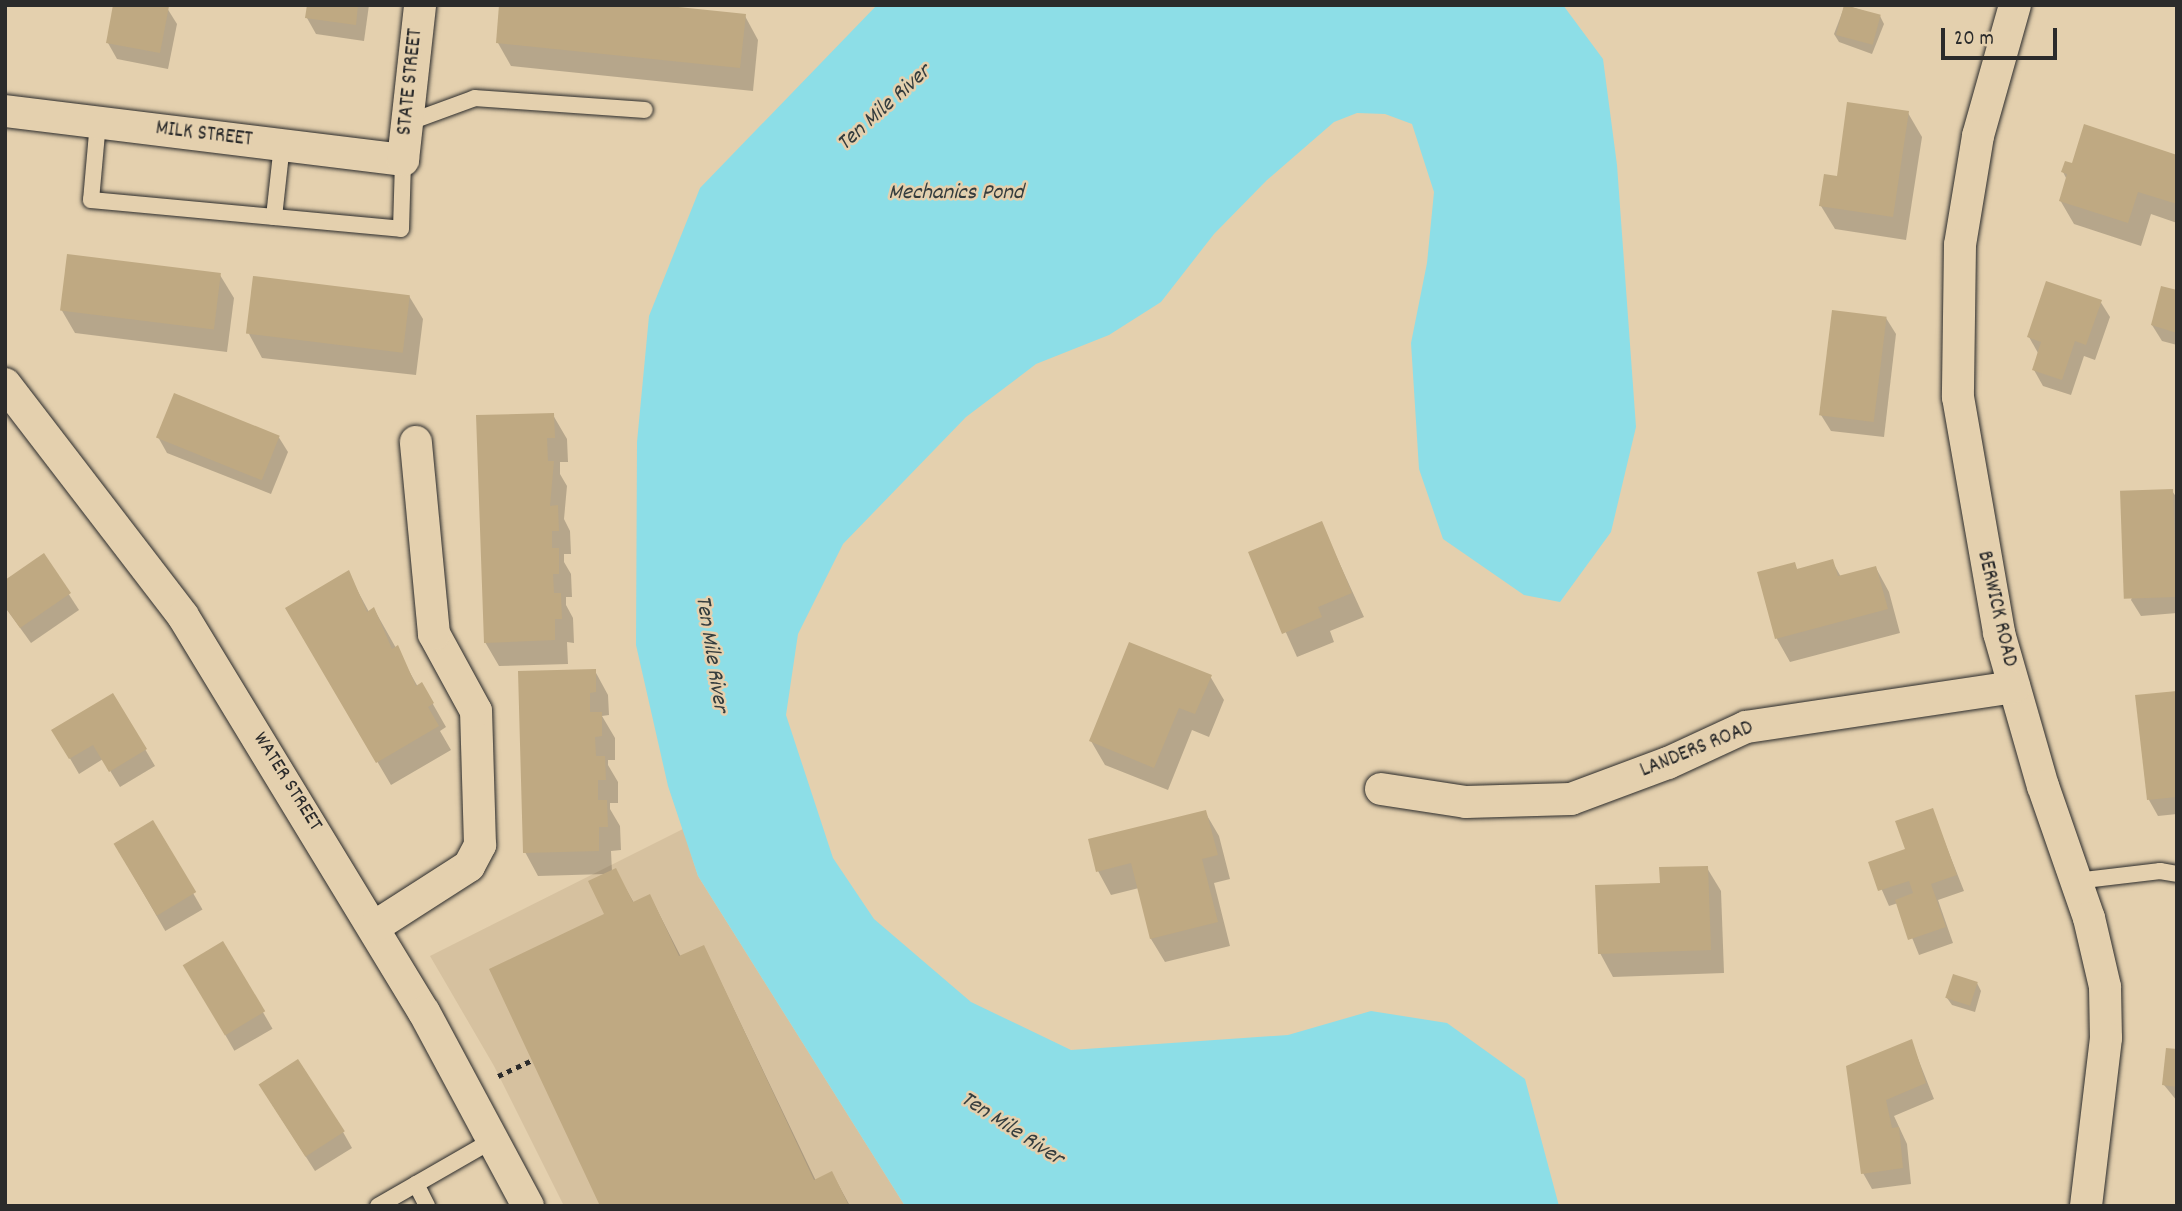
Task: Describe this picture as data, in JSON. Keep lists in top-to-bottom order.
{
  "streets": {
    "street": [
      "STATE STREET",
      "MILK STREET",
      "BERWICK ROAD",
      "LANDERS ROAD",
      "WATER STREET"
    ]
  },
  "crossings": [
    ["STATE STREET", "MILK STREET"],
    ["BERWICK ROAD", "LANDERS ROAD"]
  ],
  "water": ["Ten Mile River", "Mechanics Pond"],
  "scale_bar": "20 m"
}
